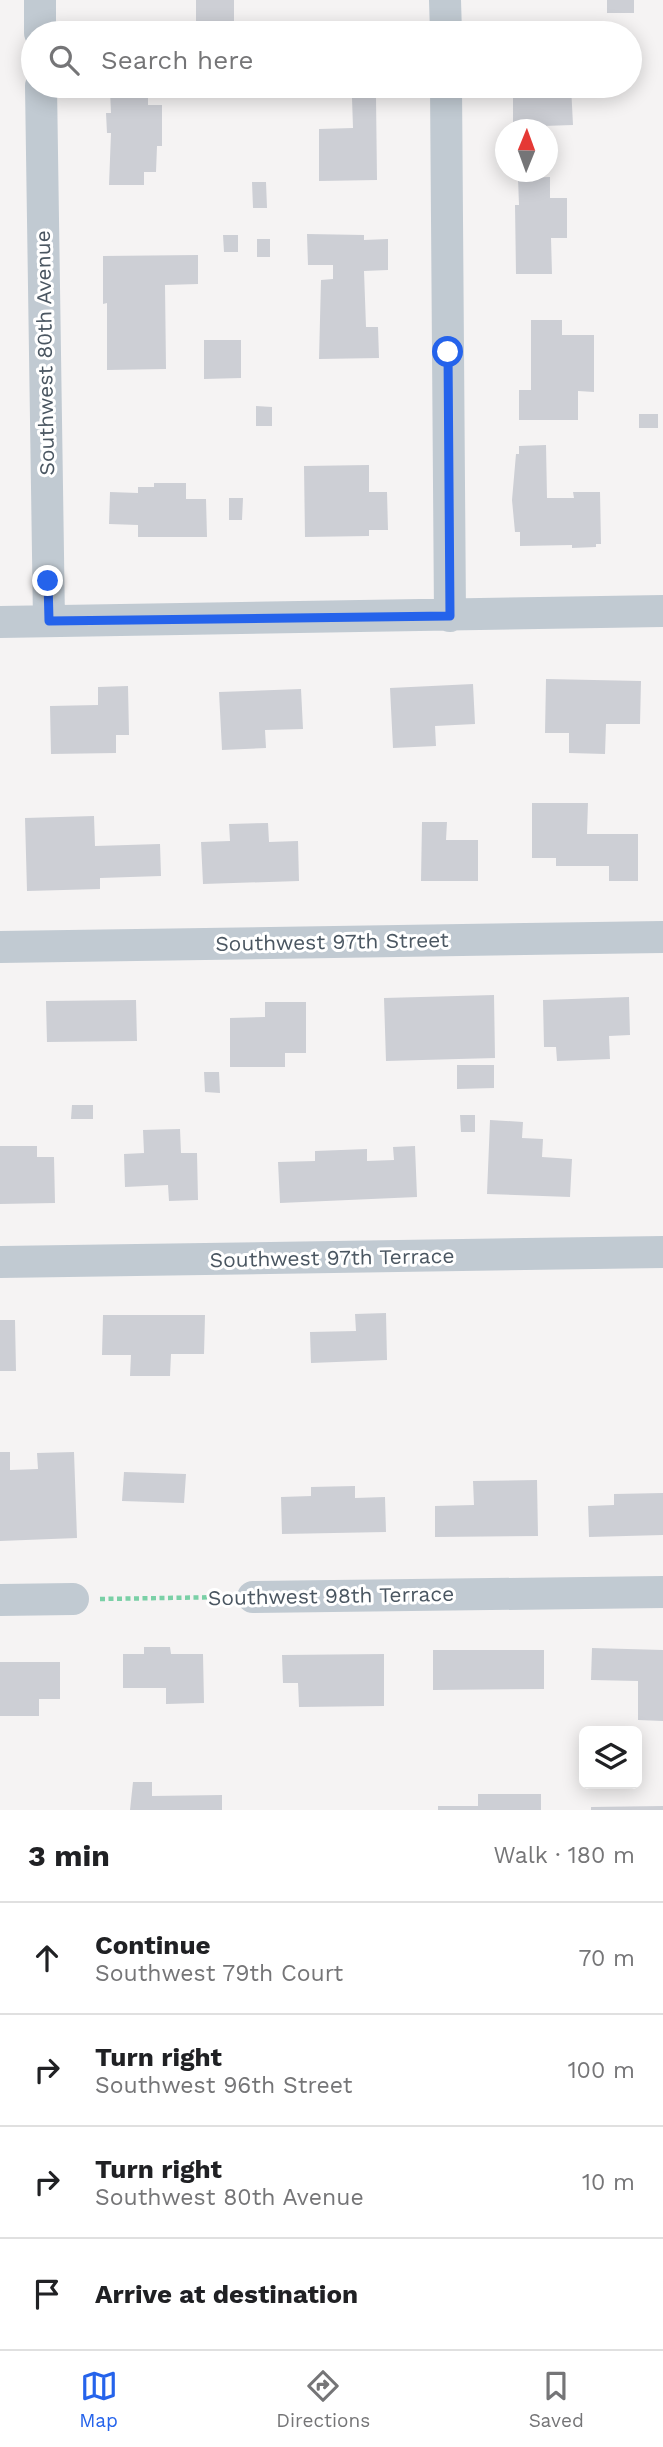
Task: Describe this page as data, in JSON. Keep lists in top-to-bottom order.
{
  "streets": {
    "street": [
      "Southwest 80th Avenue",
      "Southwest 97th Street",
      "Southwest 97th Terrace",
      "Southwest 98th Terrace"
    ]
  },
  "north": "top",
  "page": {
    "search": "Search here",
    "heading": ["3 min", "Walk · 180 m"],
    "list": [
      ["Continue", "Southwest 79th Court", "70 m"],
      ["Turn right", "Southwest 96th Street", "100 m"],
      ["Turn right", "Southwest 80th Avenue", "10 m"],
      "Arrive at destination"
    ],
    "nav": ["Map", "Directions", "Saved"]
  }
}
